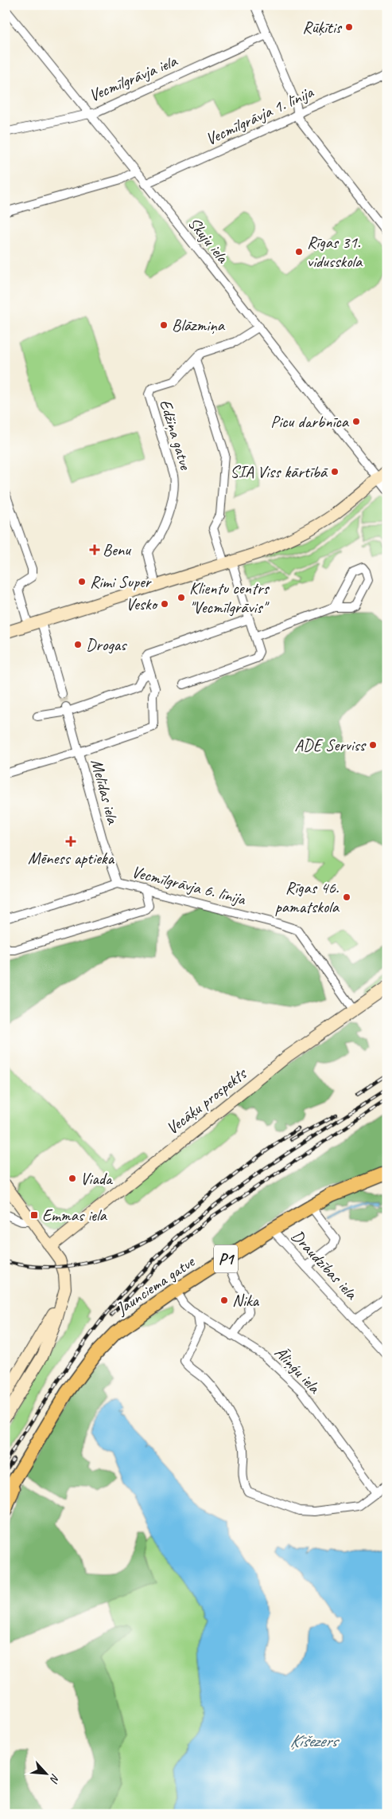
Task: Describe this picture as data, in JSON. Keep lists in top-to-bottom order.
{
  "streets": {
    "main road": ["Vecāķu prospekts", "P1", "Jaunciema gatve"],
    "street": [
      "Vecmīlgrāvja iela",
      "Vecmīlgrāvja 1. līnija",
      "Skuju iela",
      "Edžiņa gatve",
      "Melīdas iela",
      "Vecmīlgrāvja 6. līnija",
      "Draudzības iela",
      "Āliņģu iela"
    ]
  },
  "crossings": [
    ["Vecmīlgrāvja iela", "Skuju iela"],
    ["Vecmīlgrāvja 1. līnija", "Skuju iela"],
    ["Skuju iela", "Edžiņa gatve"],
    ["Melīdas iela", "Vecmīlgrāvja 6. līnija"],
    ["Vecmīlgrāvja 6. līnija", "Vecāķu prospekts"],
    ["P1", "Jaunciema gatve"],
    ["Draudzības iela", "Jaunciema gatve"],
    ["Jaunciema gatve", "Āliņģu iela"]
  ],
  "water": ["Ķīšezers"],
  "places": {
    "other": [
      "Rūķītis",
      "Rīgas 31. vidusskola",
      "Blāzmiņa",
      "Picu darbnīca",
      "SIA Viss kārtībā",
      "Rimi Super",
      "Klientu centrs \"Vecmīlgrāvis\"",
      "Vesko",
      "Drogas",
      "ADE Serviss",
      "Rīgas 46. pamatskola",
      "Viada",
      "Nika"
    ],
    "health": ["Benu", "Mēness aptieka"],
    "transit": ["Emmas iela"]
  },
  "north": "bottom right"
}
